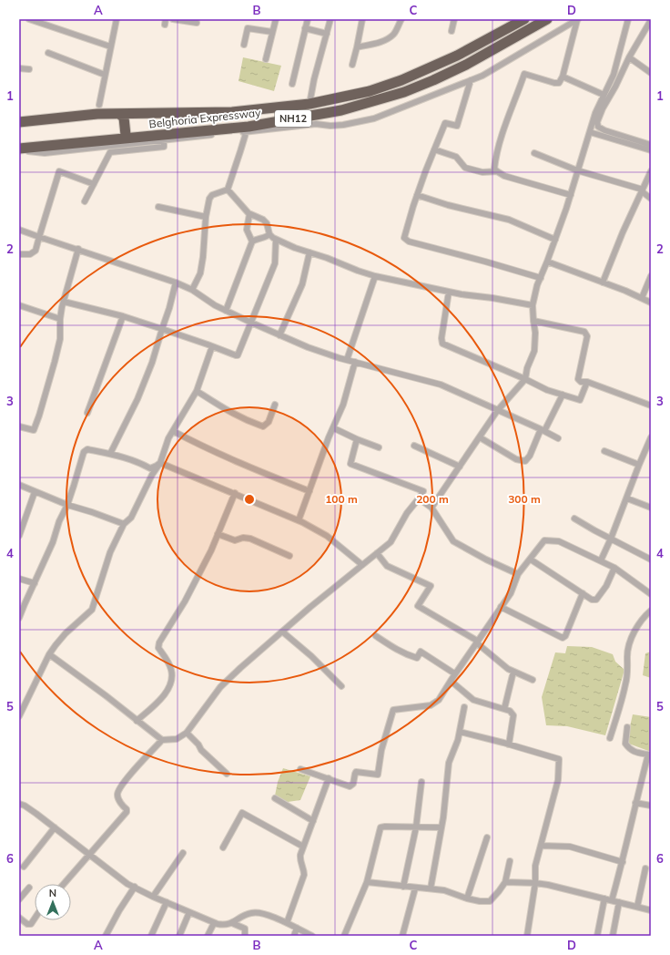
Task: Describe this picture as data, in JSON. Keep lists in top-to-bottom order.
{
  "streets": {
    "highway": ["Belghoria Expressway", "NH12"]
  },
  "north": "top",
  "grid": {
    "columns": [
      "A",
      "B",
      "C",
      "D"
    ],
    "rows": [
      "1",
      "2",
      "3",
      "4",
      "5",
      "6"
    ]
  },
  "rings": ["100 m", "200 m", "300 m"]
}
